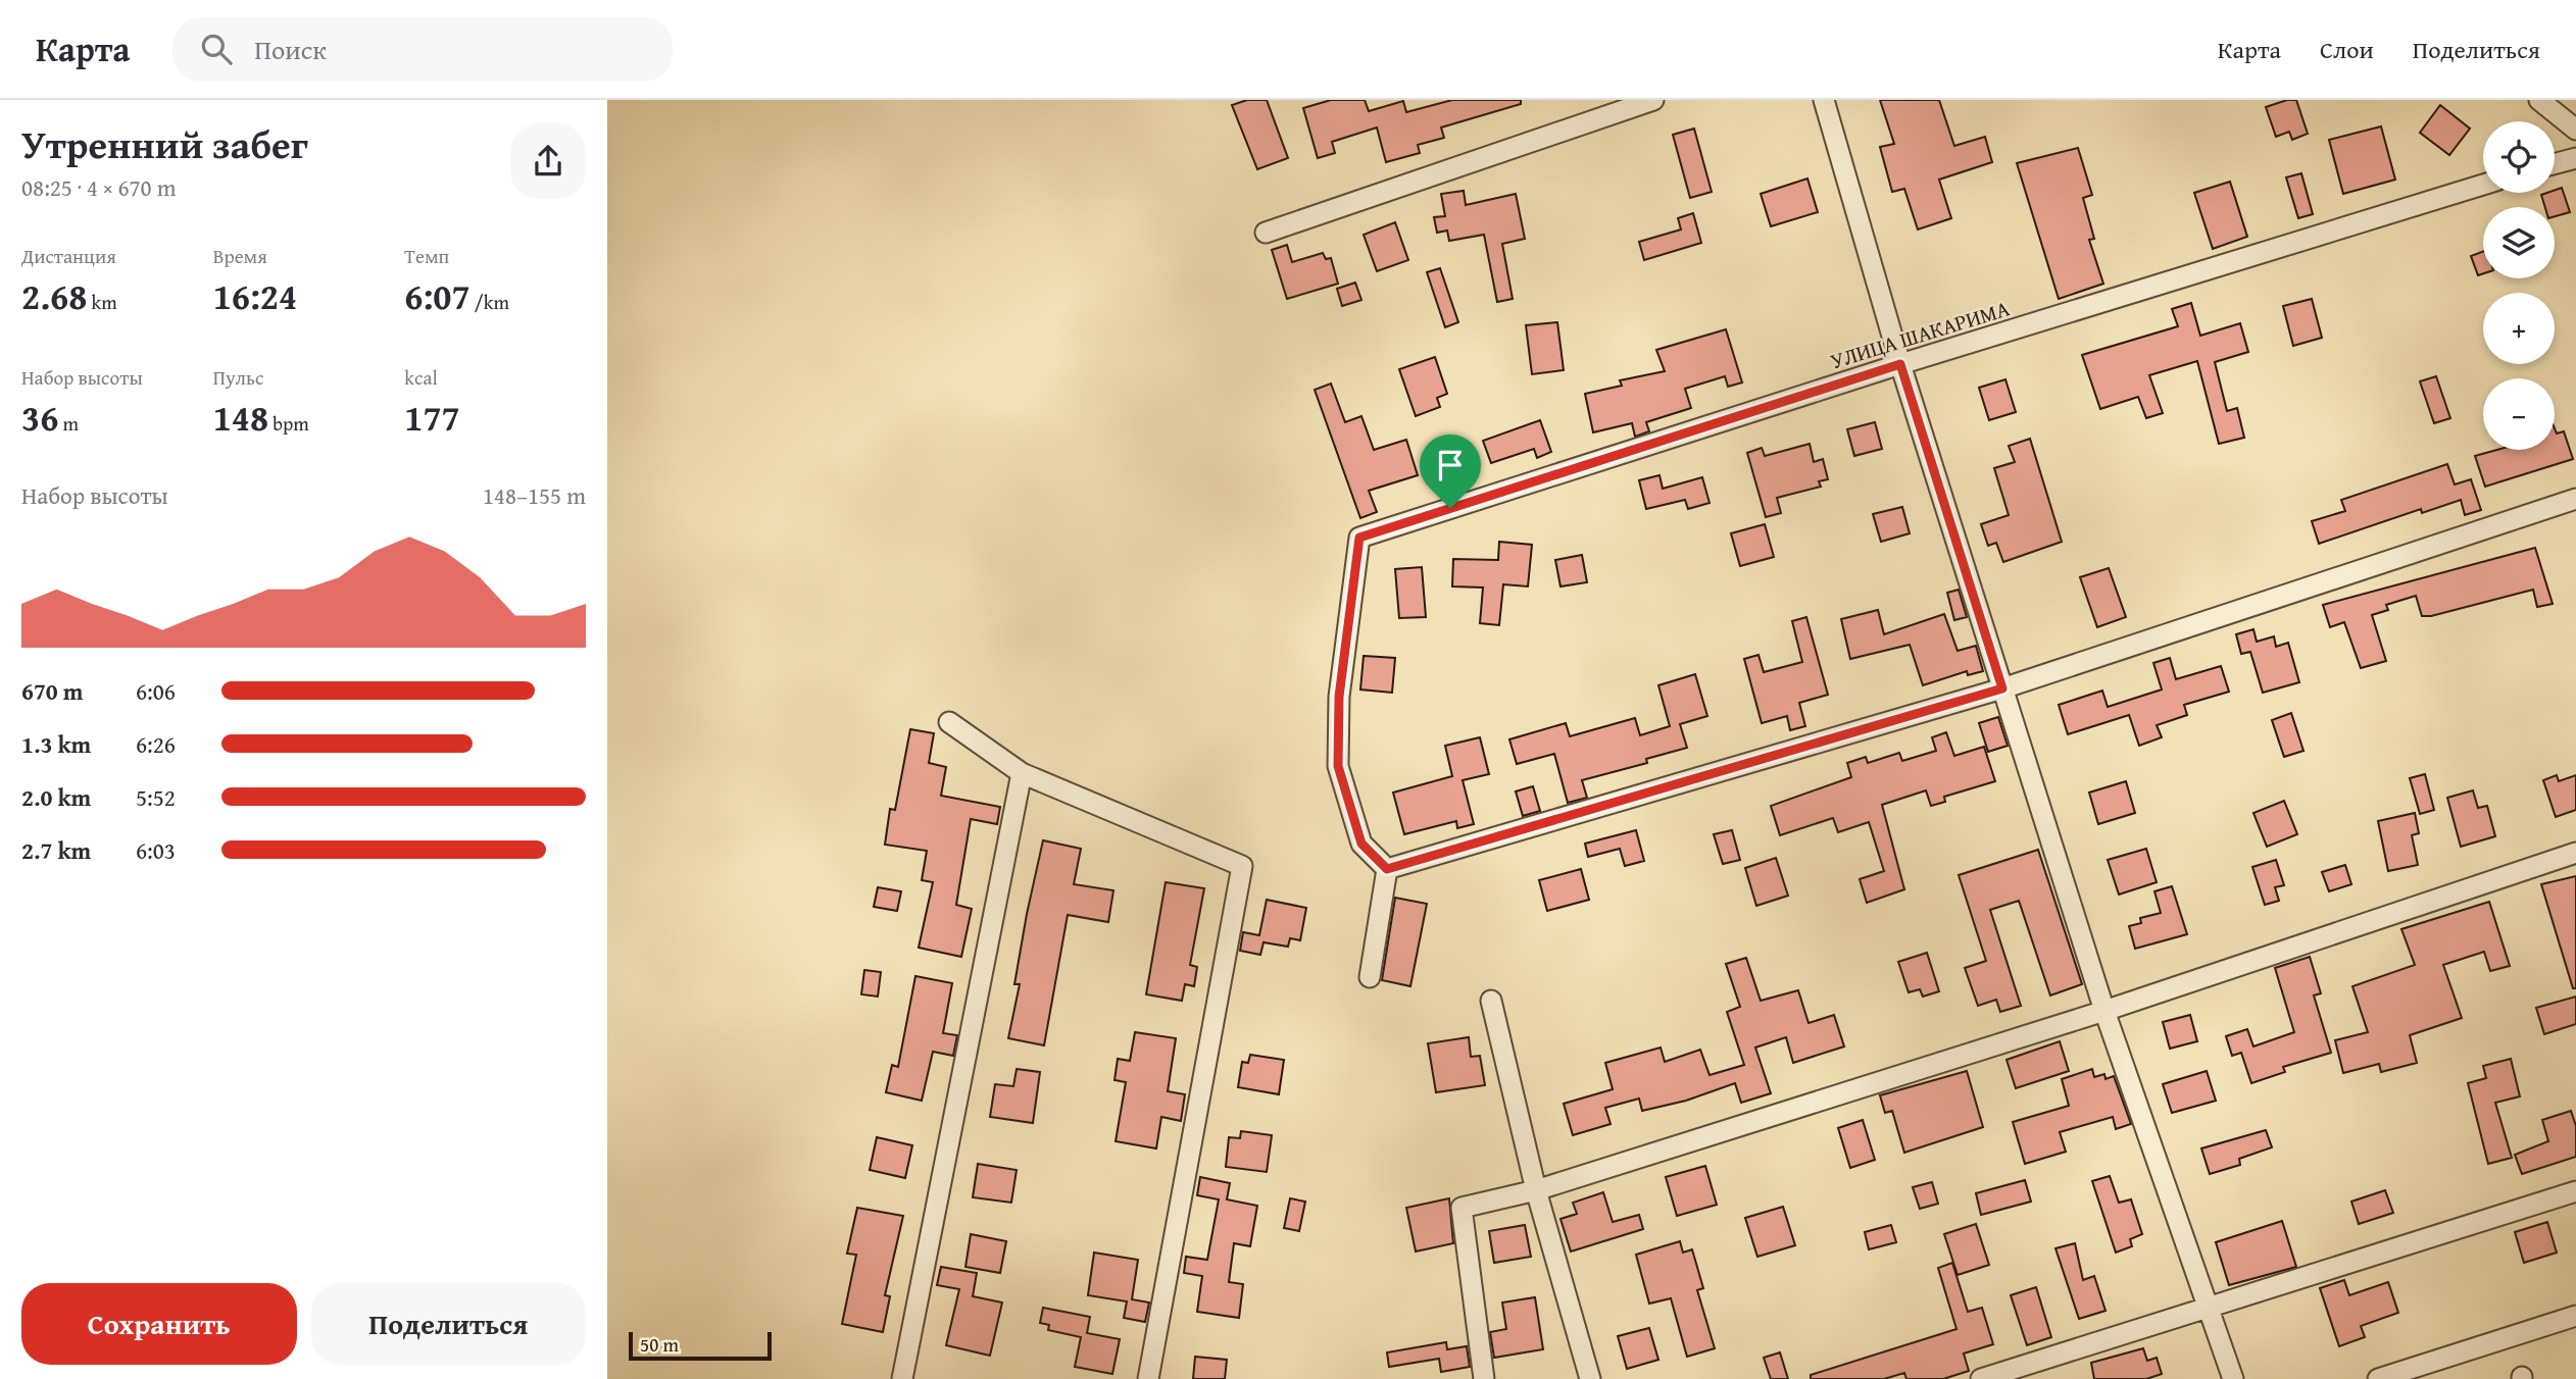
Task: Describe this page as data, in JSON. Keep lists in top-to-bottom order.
{
  "streets": {
    "street": ["УЛИЦА ШАКАРИМА"]
  },
  "scale_bar": "50 m",
  "page": {
    "header": "Карта",
    "search": "Поиск",
    "nav": ["Карта", "Слои", "Поделиться"],
    "heading": ["Утренний забег", "08:25 · 4 × 670 m"],
    "map_buttons": ["+", "−"],
    "stats": [
      ["Дистанция", "2.68 km"],
      ["Время", "16:24"],
      ["Темп", "6:07 /km"],
      ["Набор высоты", "36 m"],
      ["Пульс", "148 bpm"],
      ["kcal", "177"]
    ],
    "chart": ["Набор высоты", "148–155 m"],
    "list": [
      {
        "name": "670 m",
        "note": "6:06"
      },
      {
        "name": "1.3 km",
        "note": "6:26"
      },
      {
        "name": "2.0 km",
        "note": "5:52"
      },
      {
        "name": "2.7 km",
        "note": "6:03"
      }
    ],
    "buttons": ["Сохранить", "Поделиться"],
    "scale": "50 m"
  }
}
